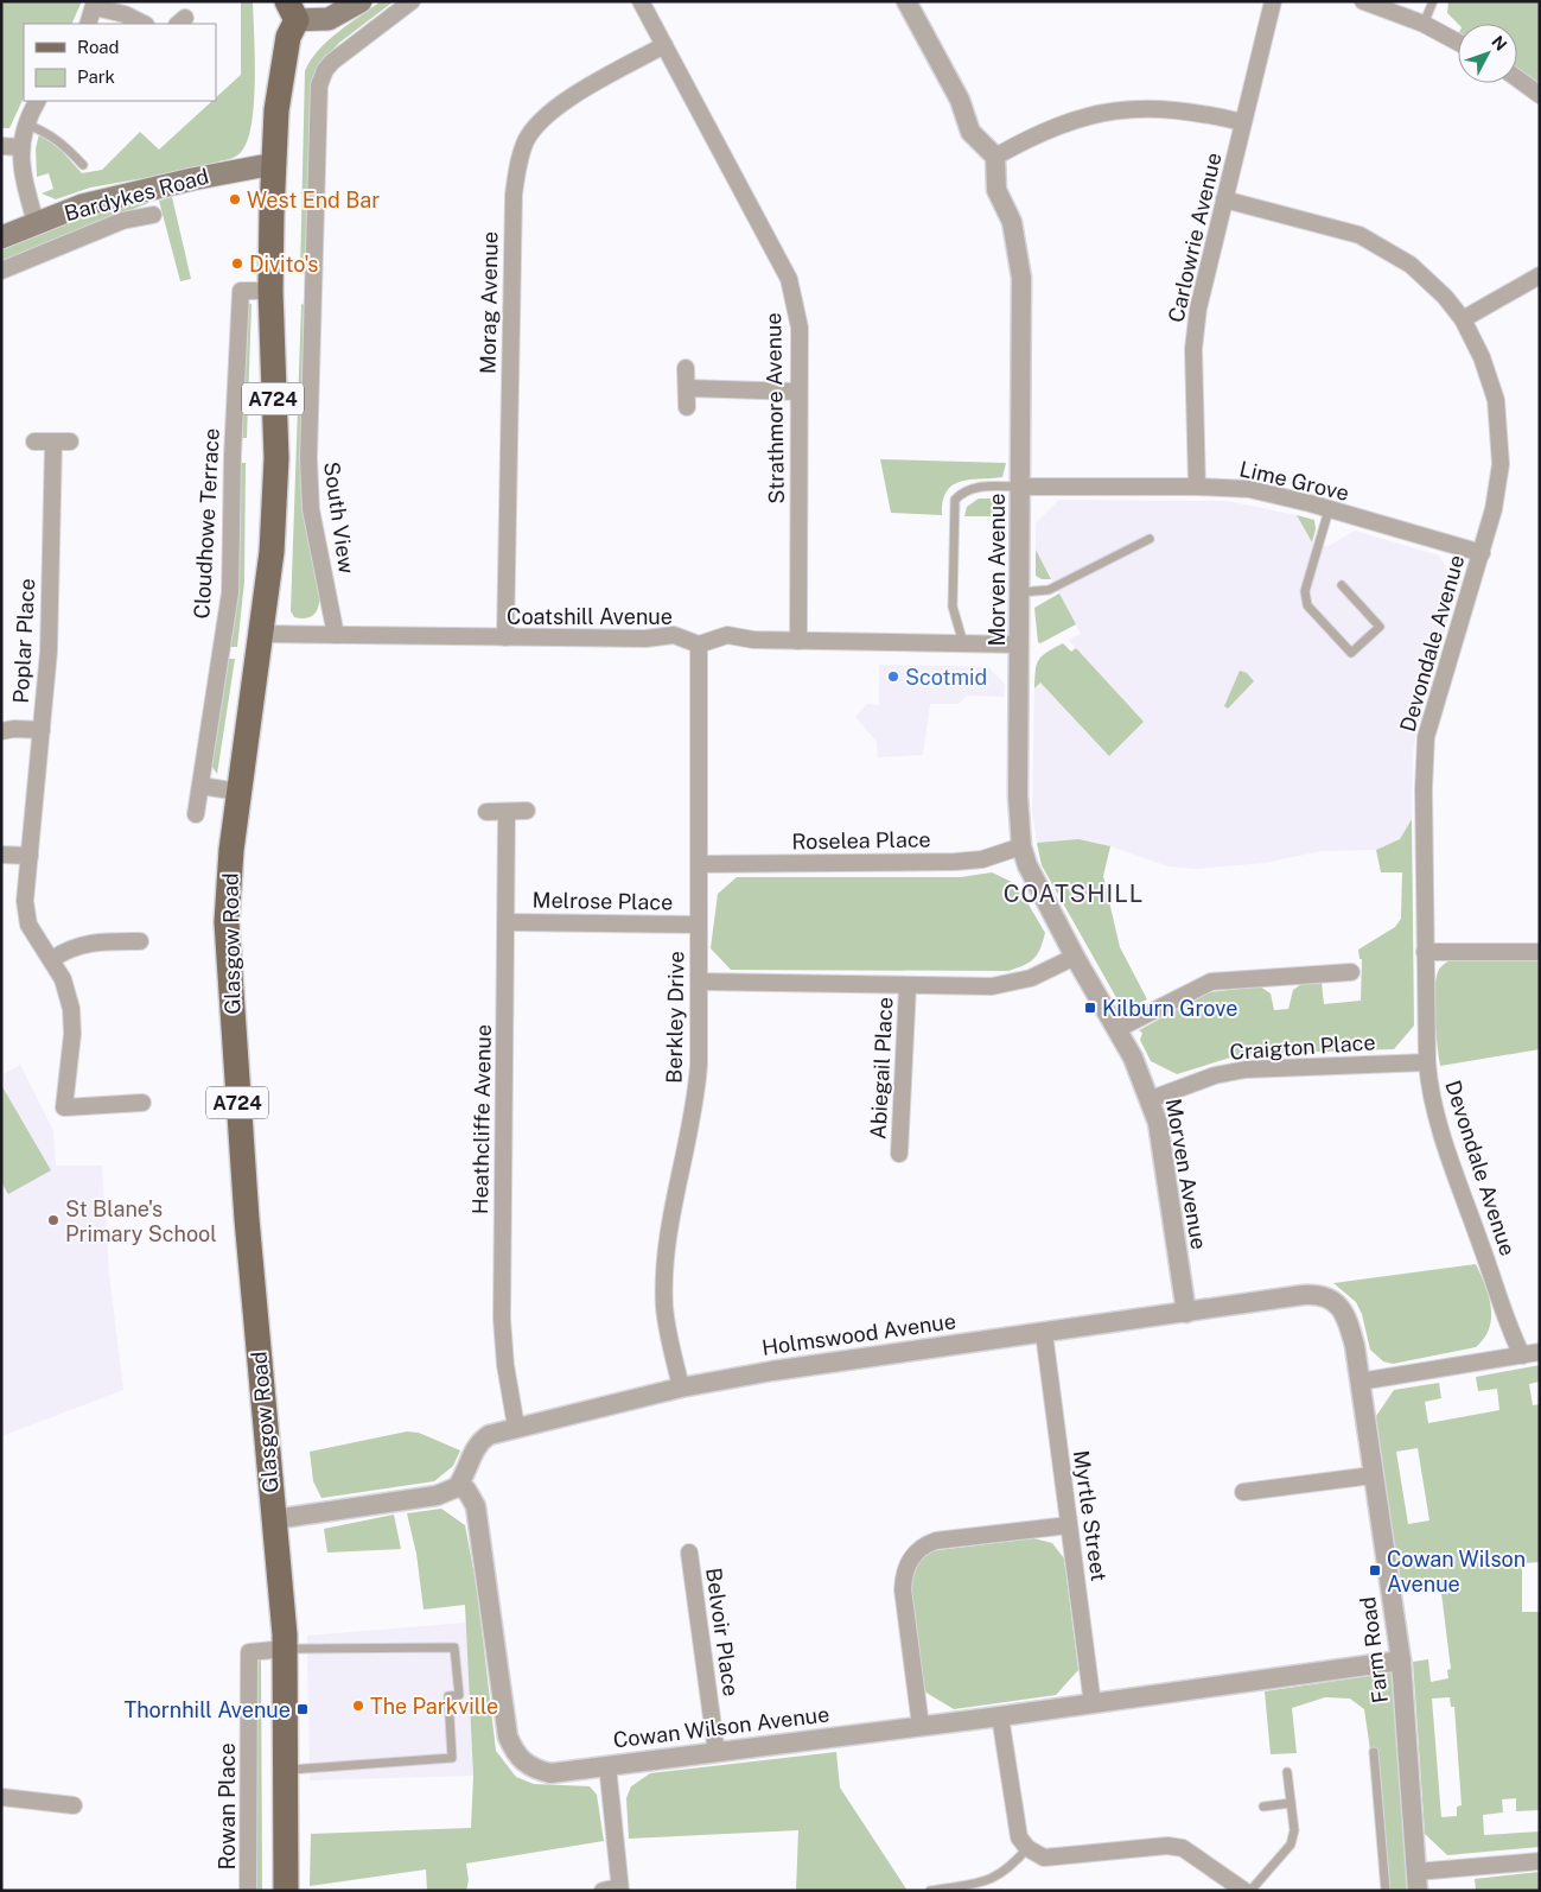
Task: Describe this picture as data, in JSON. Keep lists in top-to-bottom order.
{
  "streets": {
    "main road": ["Bardykes Road", "A724", "Glasgow Road"],
    "street": [
      "Carlowrie Avenue",
      "Morag Avenue",
      "Strathmore Avenue",
      "Lime Grove",
      "South View",
      "Cloudhowe Terrace",
      "Morven Avenue",
      "Coatshill Avenue",
      "Poplar Place",
      "Devondale Avenue",
      "Roselea Place",
      "Melrose Place",
      "Berkley Drive",
      "Craigton Place",
      "Abiegail Place",
      "Heathcliffe Avenue",
      "Holmswood Avenue",
      "Myrtle Street",
      "Belvoir Place",
      "Farm Road",
      "Cowan Wilson Avenue",
      "Rowan Place"
    ]
  },
  "crossings": [
    ["Bardykes Road", "Glasgow Road"],
    ["Carlowrie Avenue", "Lime Grove"],
    ["Carlowrie Avenue", "Devondale Avenue"],
    ["Morag Avenue", "Strathmore Avenue"],
    ["Morag Avenue", "Coatshill Avenue"],
    ["Strathmore Avenue", "Coatshill Avenue"],
    ["Lime Grove", "Morven Avenue"],
    ["Lime Grove", "Devondale Avenue"],
    ["South View", "Coatshill Avenue"],
    ["Cloudhowe Terrace", "Glasgow Road"],
    ["Morven Avenue", "Coatshill Avenue"],
    ["Morven Avenue", "Roselea Place"],
    ["Morven Avenue", "Craigton Place"],
    ["Morven Avenue", "Holmswood Avenue"],
    ["Coatshill Avenue", "Glasgow Road"],
    ["Coatshill Avenue", "Berkley Drive"],
    ["Devondale Avenue", "Craigton Place"],
    ["Roselea Place", "Berkley Drive"],
    ["Melrose Place", "Berkley Drive"],
    ["Melrose Place", "Heathcliffe Avenue"],
    ["Glasgow Road", "Rowan Place"],
    ["Berkley Drive", "Holmswood Avenue"],
    ["Heathcliffe Avenue", "Holmswood Avenue"],
    ["Holmswood Avenue", "Myrtle Street"],
    ["Holmswood Avenue", "Farm Road"],
    ["Holmswood Avenue", "Cowan Wilson Avenue"],
    ["Myrtle Street", "Cowan Wilson Avenue"],
    ["Belvoir Place", "Cowan Wilson Avenue"],
    ["Farm Road", "Cowan Wilson Avenue"]
  ],
  "districts": ["COATSHILL"],
  "places": {
    "other": [
      "West End Bar",
      "Divito's",
      "Scotmid",
      "St Blane's Primary School",
      "The Parkville"
    ],
    "transit": ["Kilburn Grove", "Cowan Wilson Avenue", "Thornhill Avenue"]
  },
  "legend": ["Road", "Park"],
  "north": "top right"
}
